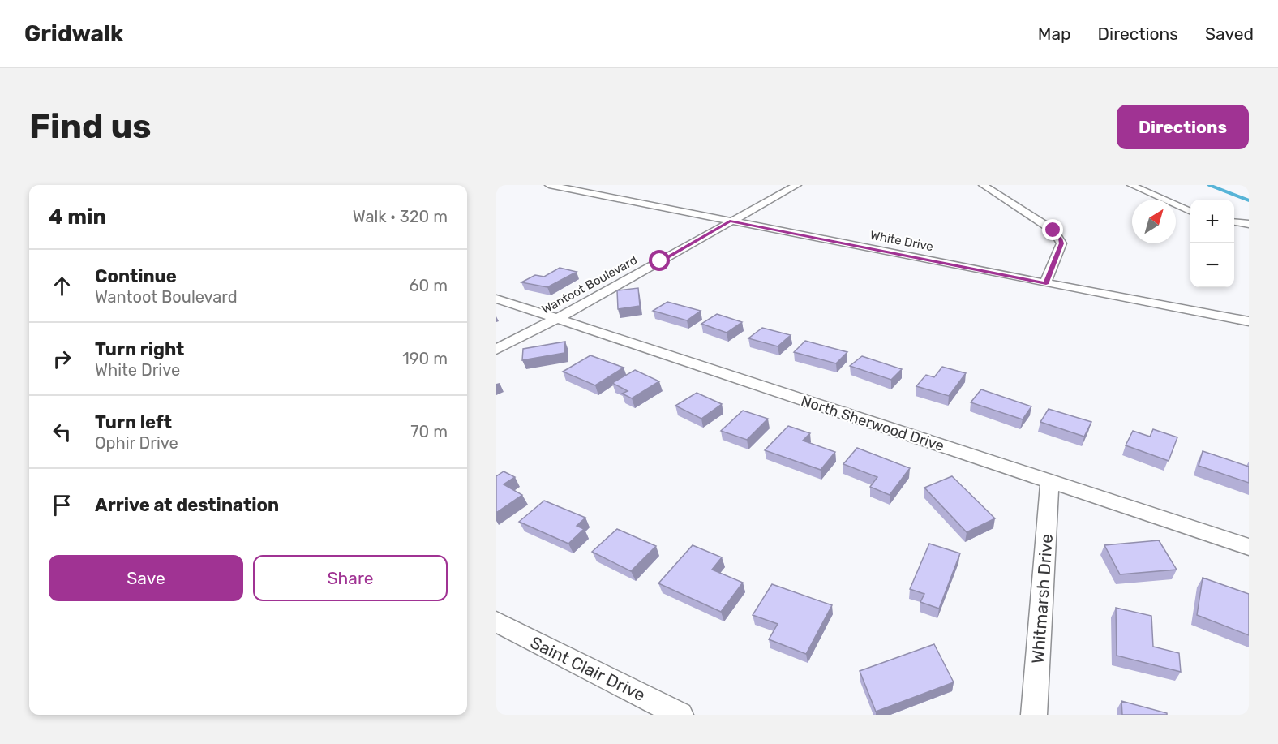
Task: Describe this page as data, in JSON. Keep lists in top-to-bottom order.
{
  "streets": {
    "street": [
      "White Drive",
      "Wantoot Boulevard",
      "North Sherwood Drive",
      "Whitmarsh Drive",
      "Saint Clair Drive"
    ]
  },
  "crossings": [
    ["White Drive", "Wantoot Boulevard"],
    ["Wantoot Boulevard", "North Sherwood Drive"],
    ["North Sherwood Drive", "Whitmarsh Drive"]
  ],
  "north": "top right",
  "page": {
    "header": "Gridwalk",
    "nav": ["Map", "Directions", "Saved"],
    "buttons": [
      "Directions",
      ["Save", "Share"]
    ],
    "title": "Find us",
    "heading": ["4 min", "Walk · 320 m"],
    "map_buttons": ["+", "−"],
    "list": [
      ["Continue", "Wantoot Boulevard", "60 m"],
      ["Turn right", "White Drive", "190 m"],
      ["Turn left", "Ophir Drive", "70 m"],
      "Arrive at destination"
    ]
  }
}
